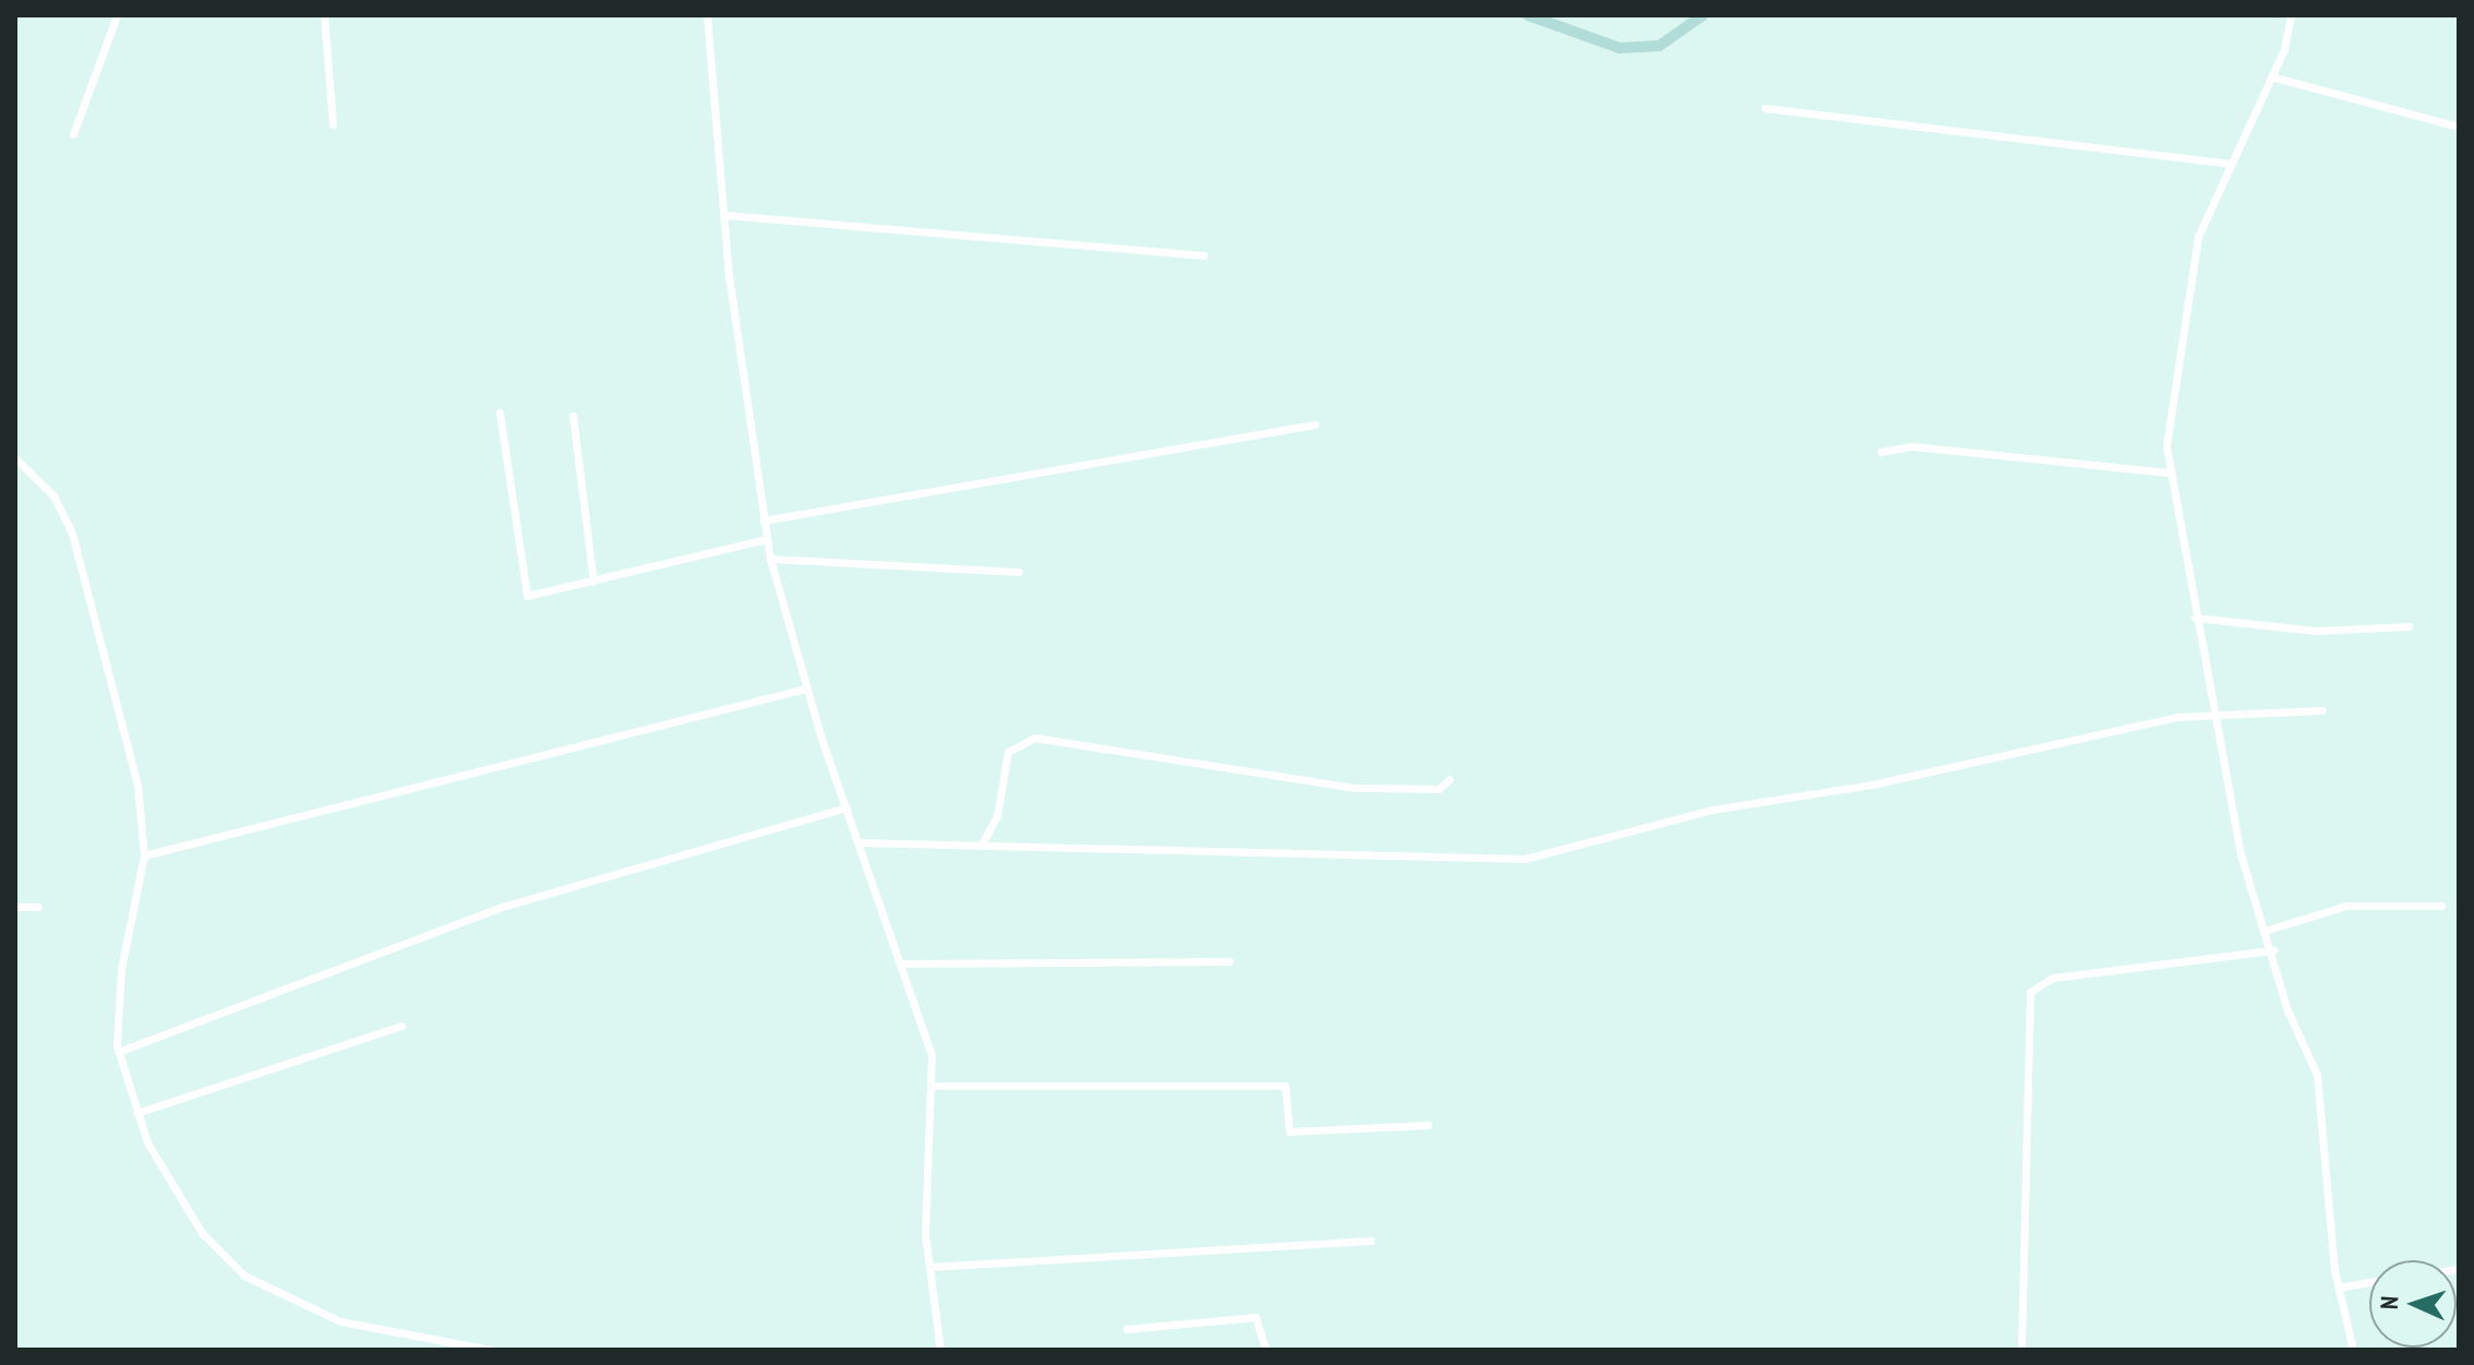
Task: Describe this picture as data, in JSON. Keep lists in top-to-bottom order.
{
  "north": "left"
}
